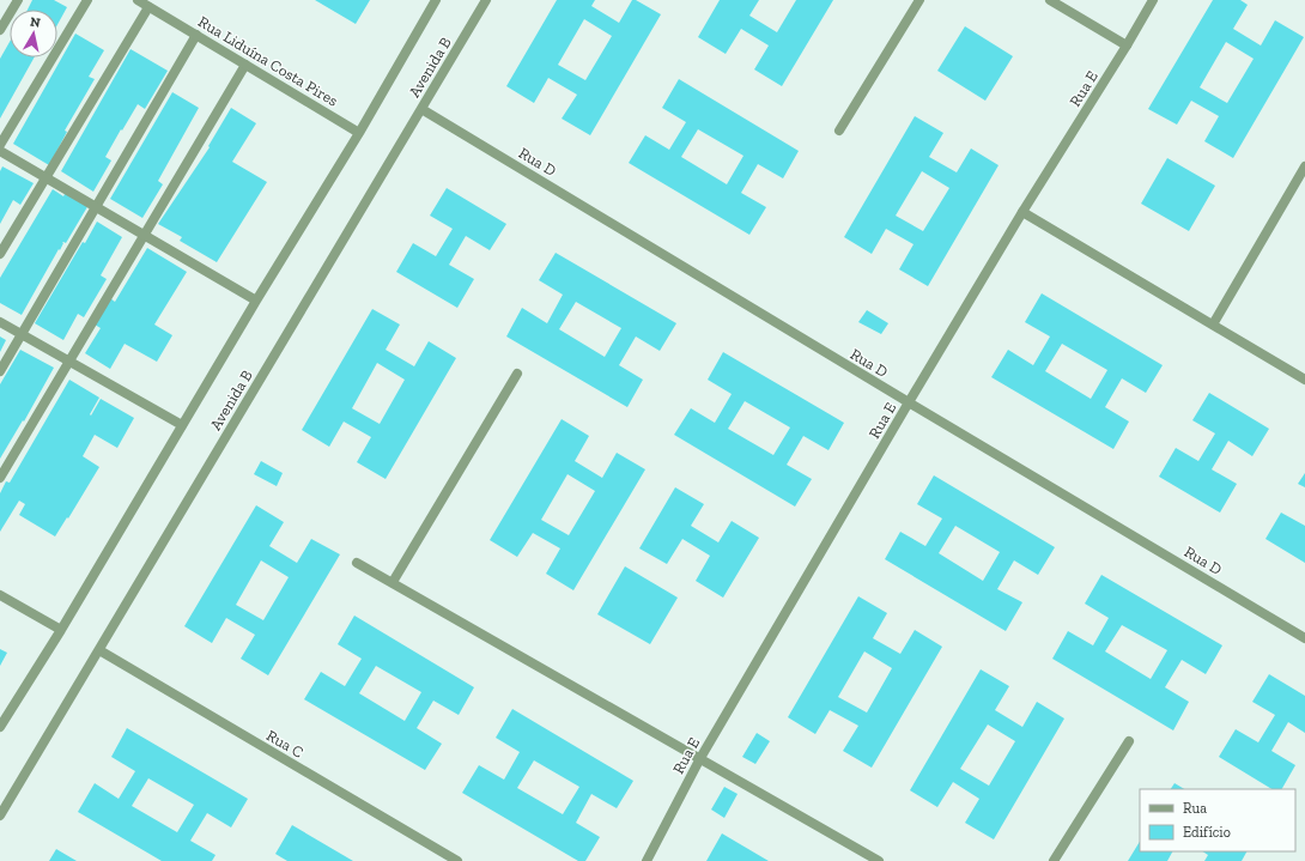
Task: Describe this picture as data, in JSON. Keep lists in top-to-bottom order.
{
  "streets": {
    "street": [
      "Rua Liduína Costa Pires",
      "Avenida B",
      "Rua E",
      "Rua D",
      "Rua C"
    ]
  },
  "crossings": [
    ["Rua Liduína Costa Pires", "Avenida B"],
    ["Avenida B", "Rua D"],
    ["Avenida B", "Rua C"],
    ["Rua E", "Rua D"]
  ],
  "legend": ["Rua", "Edifício"],
  "north": "top"
}
